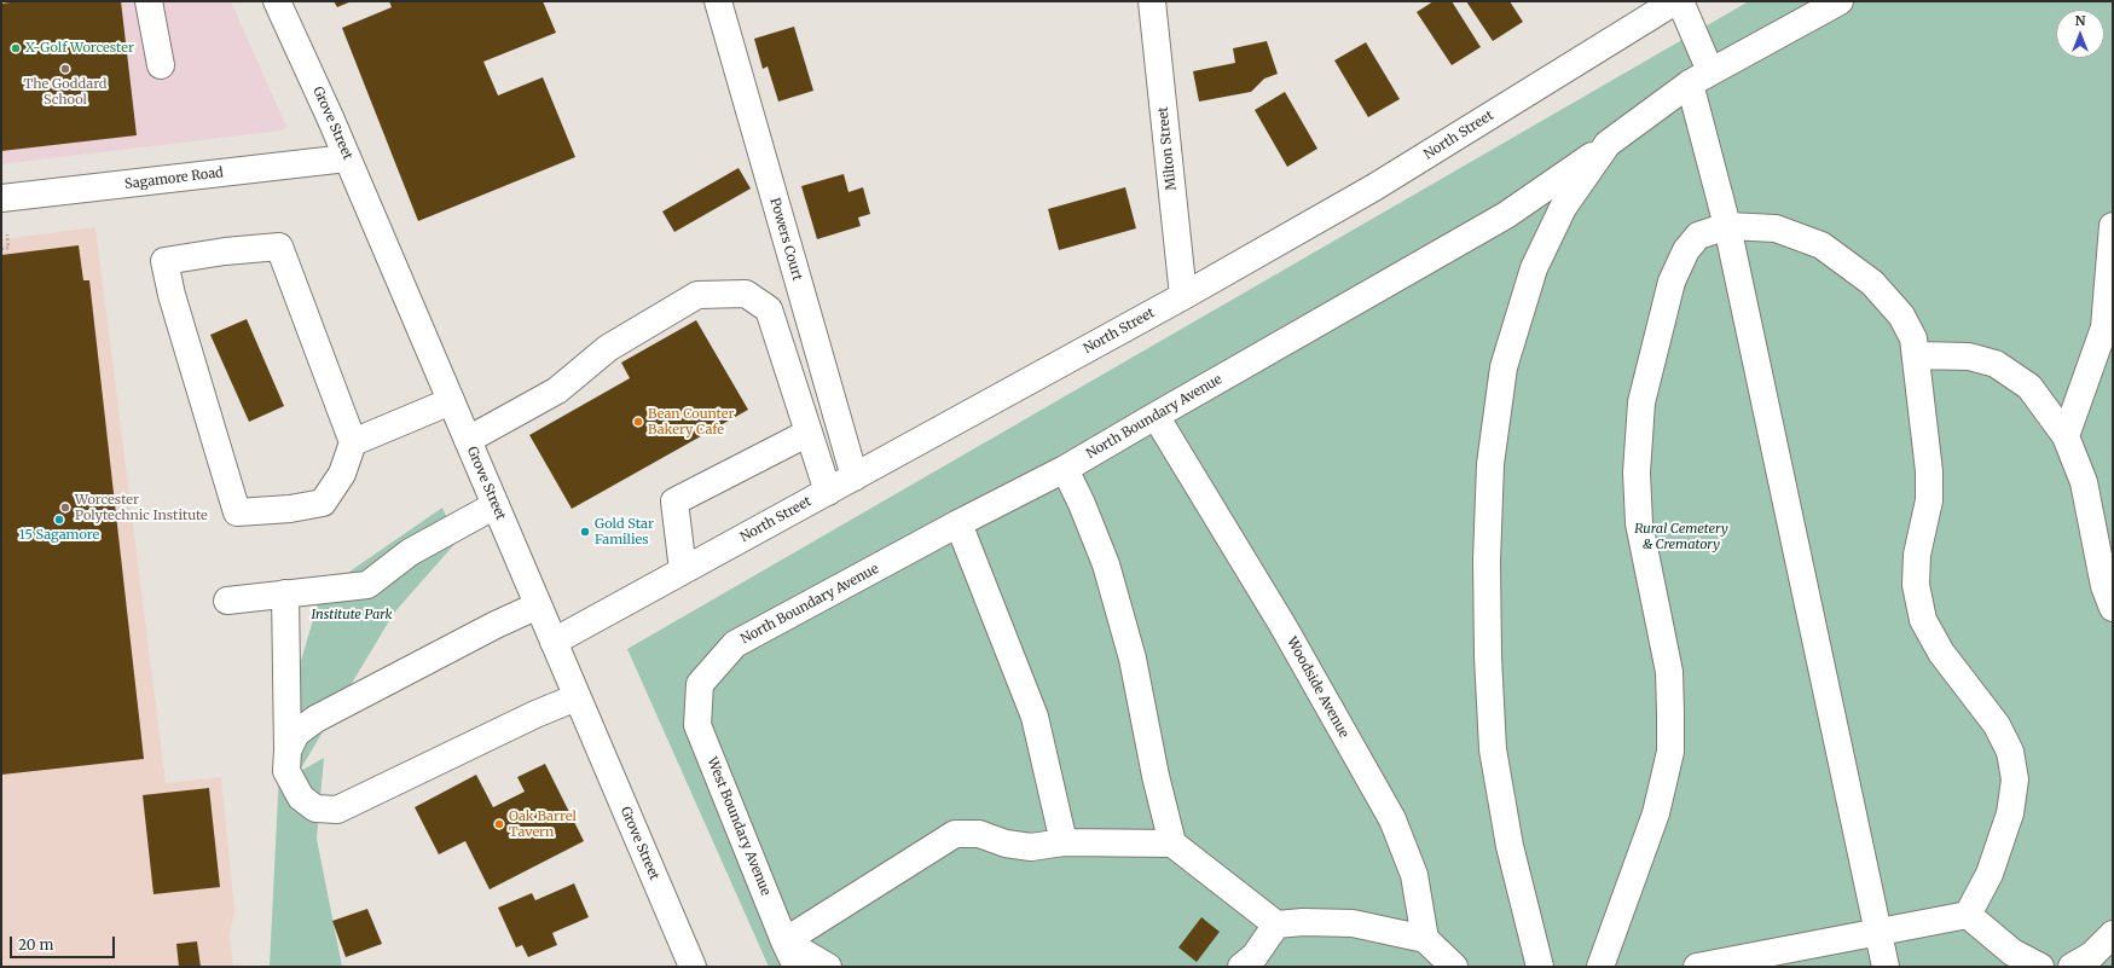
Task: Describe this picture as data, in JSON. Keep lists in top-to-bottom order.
{
  "streets": {
    "street": [
      "Grove Street",
      "North Street",
      "Milton Street",
      "Sagamore Road",
      "Powers Court",
      "North Boundary Avenue",
      "Woodside Avenue",
      "West Boundary Avenue"
    ]
  },
  "crossings": [
    ["Grove Street", "North Street"],
    ["Grove Street", "Sagamore Road"],
    ["North Street", "Milton Street"],
    ["North Street", "Powers Court"],
    ["North Boundary Avenue", "Woodside Avenue"],
    ["North Boundary Avenue", "West Boundary Avenue"]
  ],
  "parks": ["Rural Cemetery & Crematory", "Institute Park"],
  "places": [
    "X-Golf Worcester",
    "The Goddard School",
    "Bean Counter Bakery Cafe",
    "Worcester Polytechnic Institute",
    "15 Sagamore",
    "Gold Star Families",
    "Oak Barrel Tavern"
  ],
  "scale_bar": "20 m",
  "north": "top"
}
